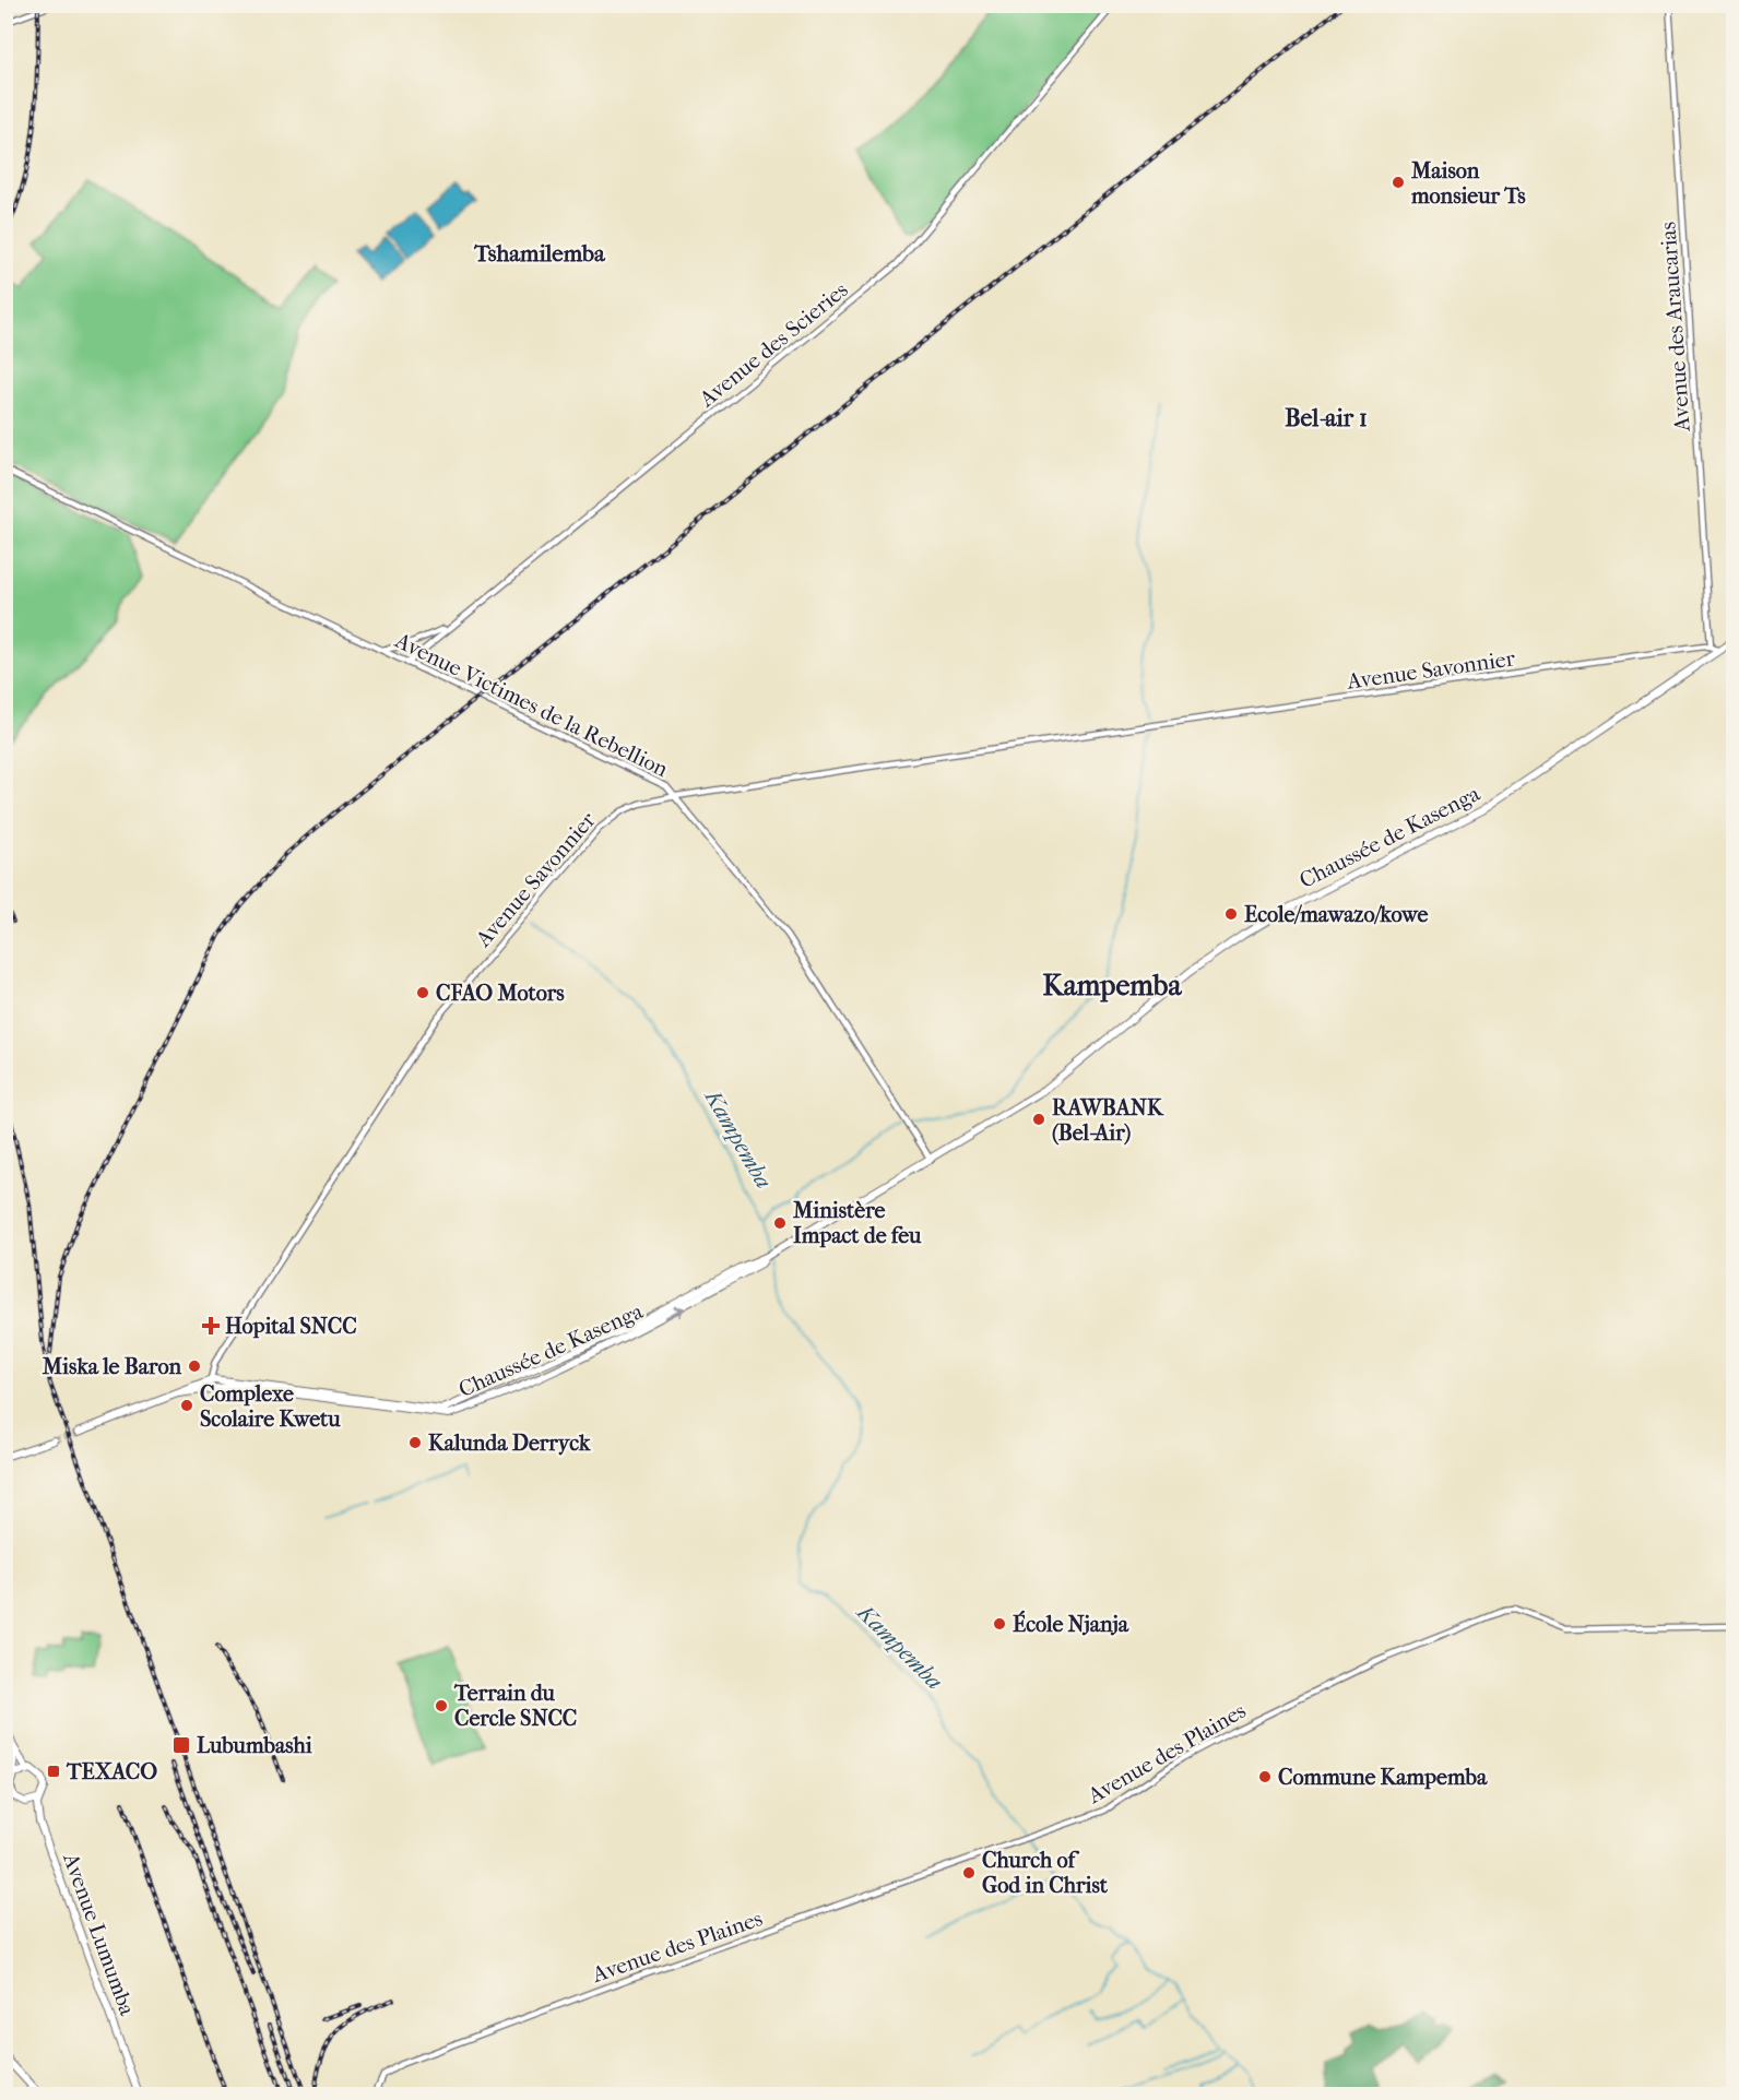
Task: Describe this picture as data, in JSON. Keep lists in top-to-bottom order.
{
  "streets": {
    "main road": ["Chaussée de Kasenga", "Avenue Lumumba"],
    "street": [
      "Avenue des Araucarias",
      "Avenue des Scieries",
      "Avenue Savonnier",
      "Avenue Victimes de la Rebellion",
      "Avenue des Plaines"
    ]
  },
  "crossings": [
    ["Avenue des Araucarias", "Avenue Savonnier"],
    ["Avenue des Araucarias", "Chaussée de Kasenga"],
    ["Avenue des Scieries", "Avenue Victimes de la Rebellion"],
    ["Avenue Savonnier", "Avenue Victimes de la Rebellion"],
    ["Avenue Savonnier", "Chaussée de Kasenga"],
    ["Avenue Victimes de la Rebellion", "Chaussée de Kasenga"]
  ],
  "districts": ["Tshamilemba", "Bel-air 1", "Kampemba"],
  "water": ["Kampemba"],
  "places": {
    "other": [
      "Maison monsieur Ts",
      "Ecole/mawazo/kowe",
      "CFAO Motors",
      "RAWBANK (Bel-Air)",
      "Ministère Impact de feu",
      "Miska le Baron",
      "Complexe Scolaire Kwetu",
      "Kalunda Derryck",
      "École Njanja",
      "Terrain du Cercle SNCC",
      "Commune Kampemba",
      "Church of God in Christ"
    ],
    "health": ["Hopital SNCC"],
    "transit": ["Lubumbashi", "TEXACO"]
  }
}
